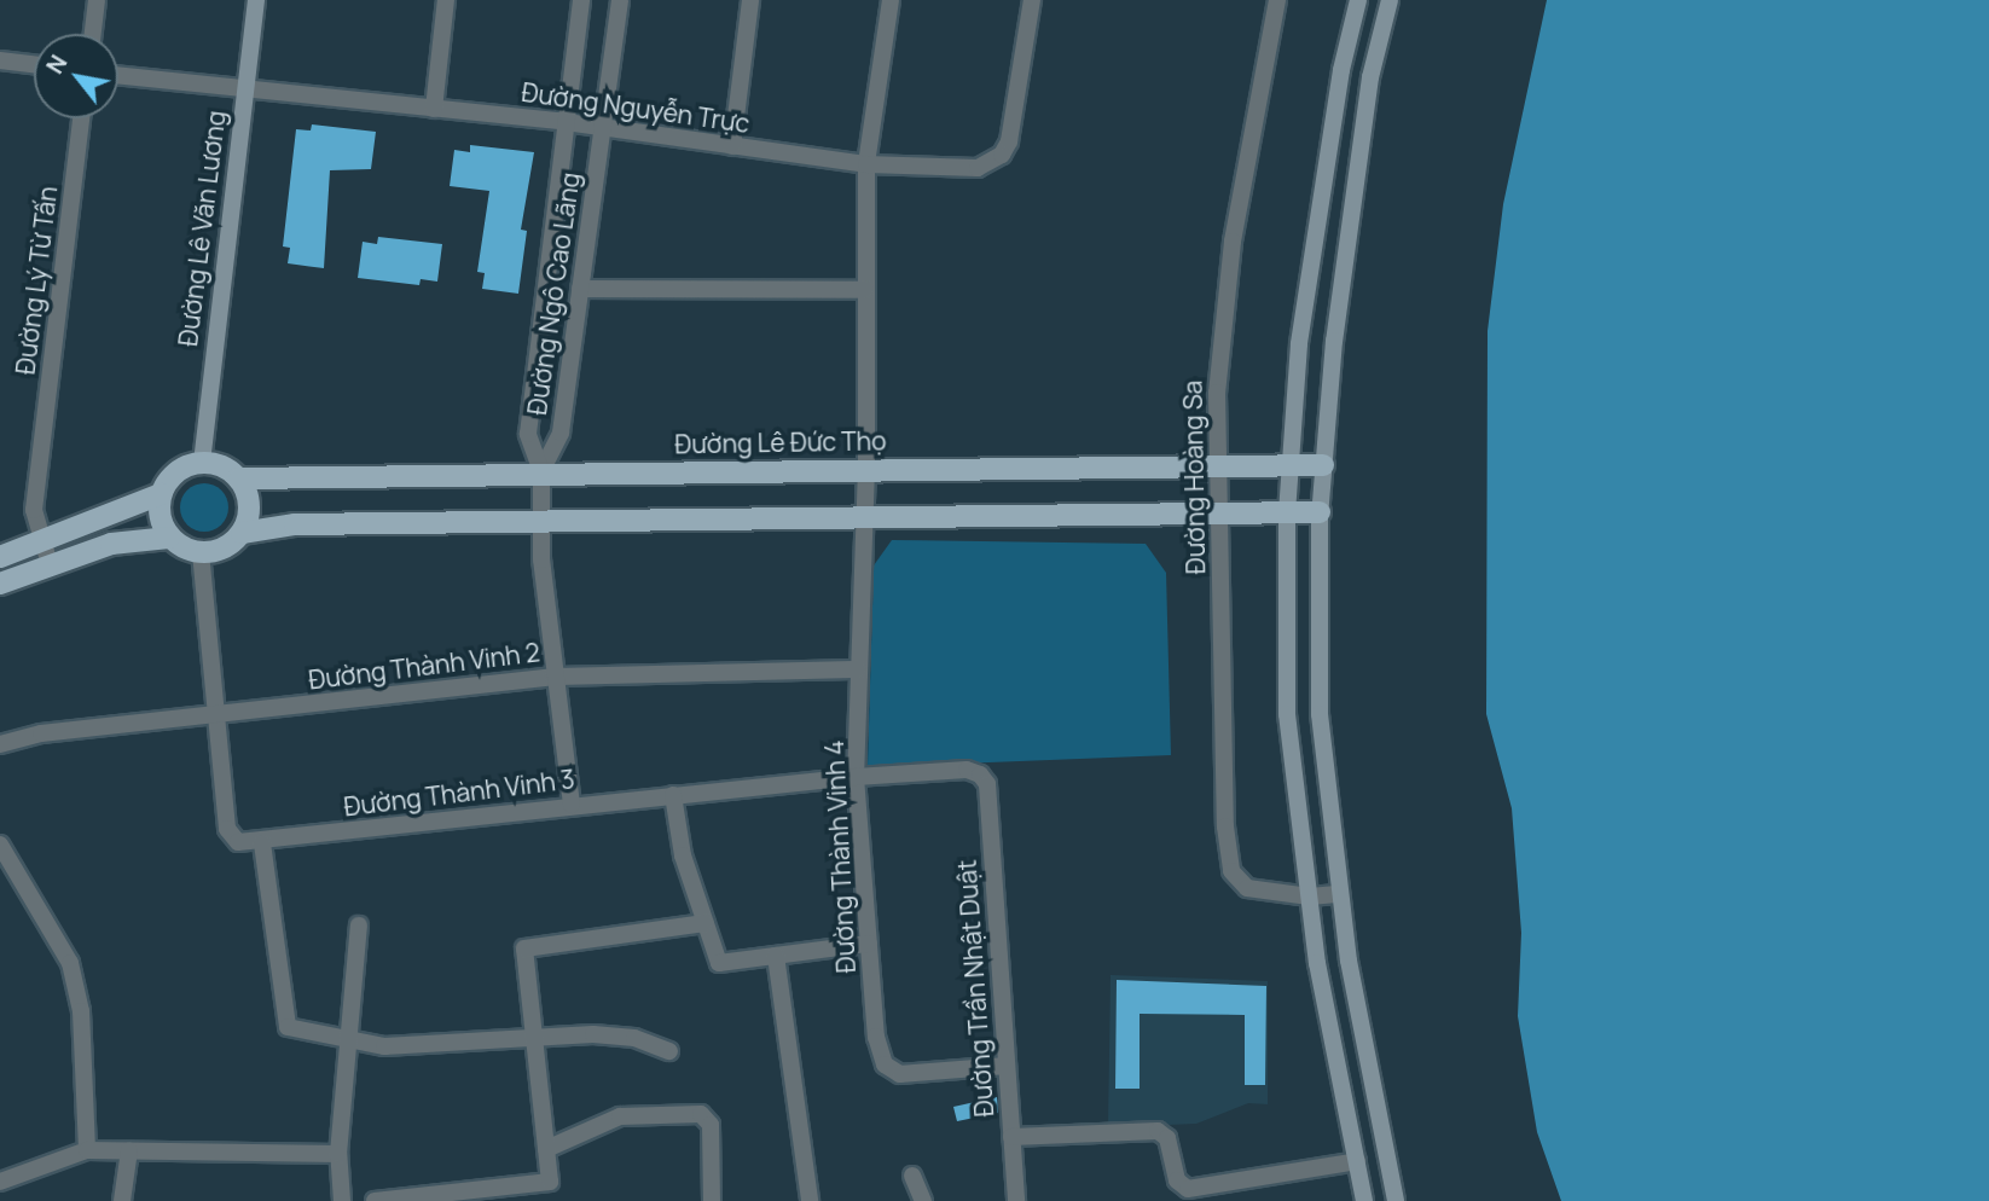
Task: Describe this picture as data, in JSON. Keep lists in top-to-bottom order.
{
  "streets": {
    "main road": ["Đường Lê Văn Lương", "Đường Lê Đức Thọ"],
    "street": [
      "Đường Nguyễn Trực",
      "Đường Lý Từ Tấn",
      "Đường Ngô Cao Lãng",
      "Đường Hoàng Sa",
      "Đường Thành Vinh 2",
      "Đường Thành Vinh 3",
      "Đường Thành Vinh 4",
      "Đường Trần Nhật Duật"
    ]
  },
  "crossings": [
    ["Đường Nguyễn Trực", "Đường Lê Văn Lương"],
    ["Đường Nguyễn Trực", "Đường Ngô Cao Lãng"],
    ["Đường Nguyễn Trực", "Đường Thành Vinh 4"],
    ["Đường Lê Văn Lương", "Đường Lê Đức Thọ"],
    ["Đường Ngô Cao Lãng", "Đường Lê Đức Thọ"],
    ["Đường Lê Đức Thọ", "Đường Hoàng Sa"],
    ["Đường Lê Đức Thọ", "Đường Thành Vinh 4"],
    ["Đường Thành Vinh 2", "Đường Thành Vinh 4"],
    ["Đường Thành Vinh 3", "Đường Thành Vinh 4"],
    ["Đường Thành Vinh 3", "Đường Trần Nhật Duật"],
    ["Đường Thành Vinh 4", "Đường Trần Nhật Duật"]
  ],
  "north": "top left"
}
